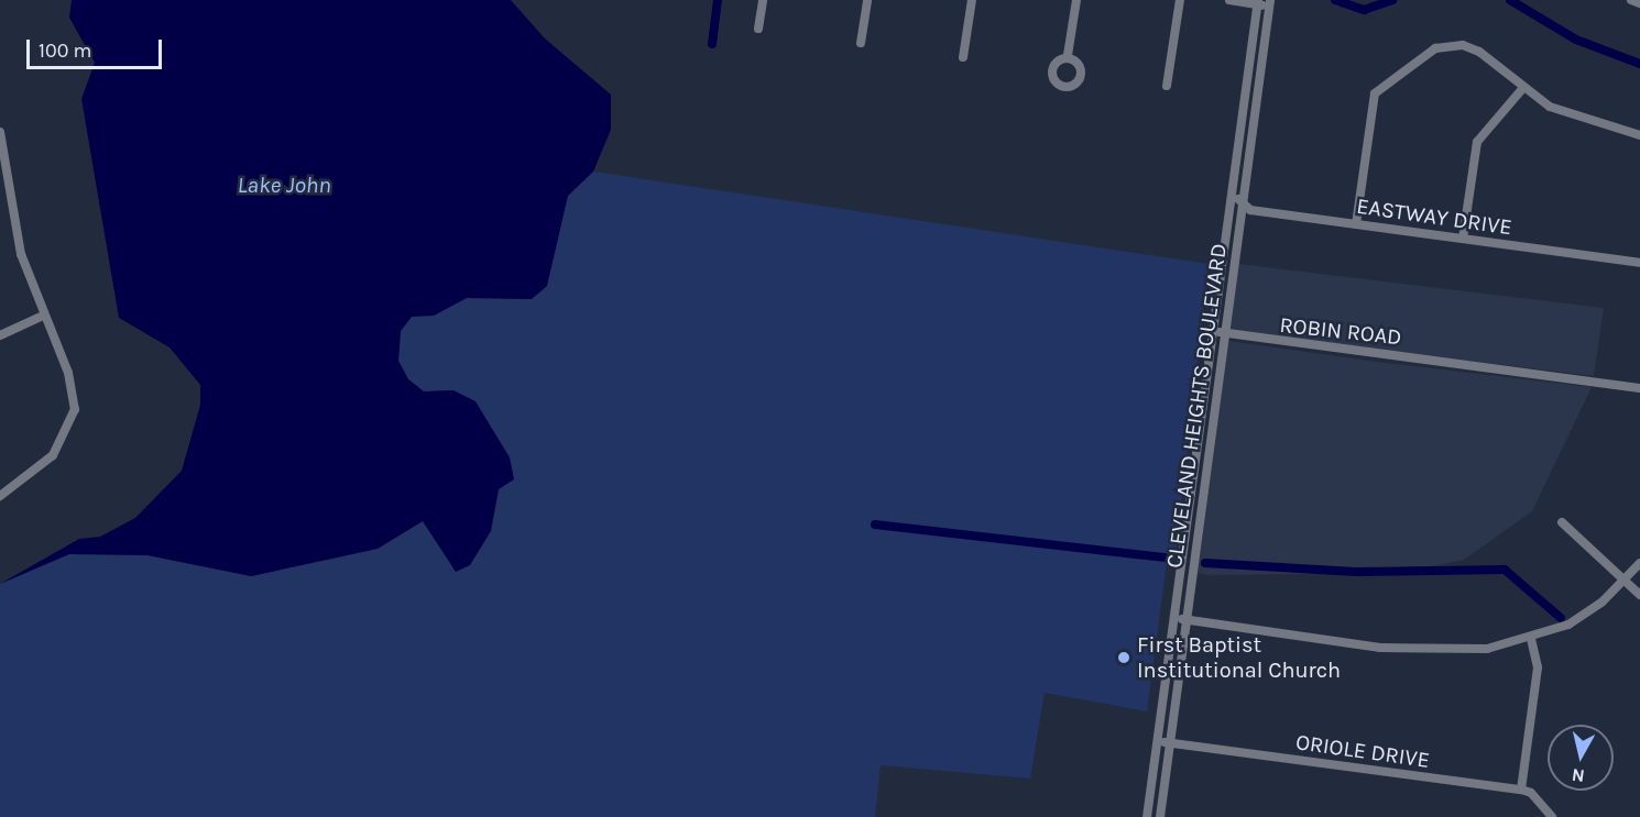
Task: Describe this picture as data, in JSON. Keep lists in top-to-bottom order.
{
  "streets": {
    "street": [
      "EASTWAY DRIVE",
      "ROBIN ROAD",
      "CLEVELAND HEIGHTS BOULEVARD",
      "ORIOLE DRIVE"
    ]
  },
  "crossings": [
    ["EASTWAY DRIVE", "CLEVELAND HEIGHTS BOULEVARD"],
    ["ROBIN ROAD", "CLEVELAND HEIGHTS BOULEVARD"],
    ["CLEVELAND HEIGHTS BOULEVARD", "ORIOLE DRIVE"]
  ],
  "water": ["Lake John"],
  "places": ["First Baptist Institutional Church"],
  "scale_bar": "100 m",
  "north": "bottom"
}
